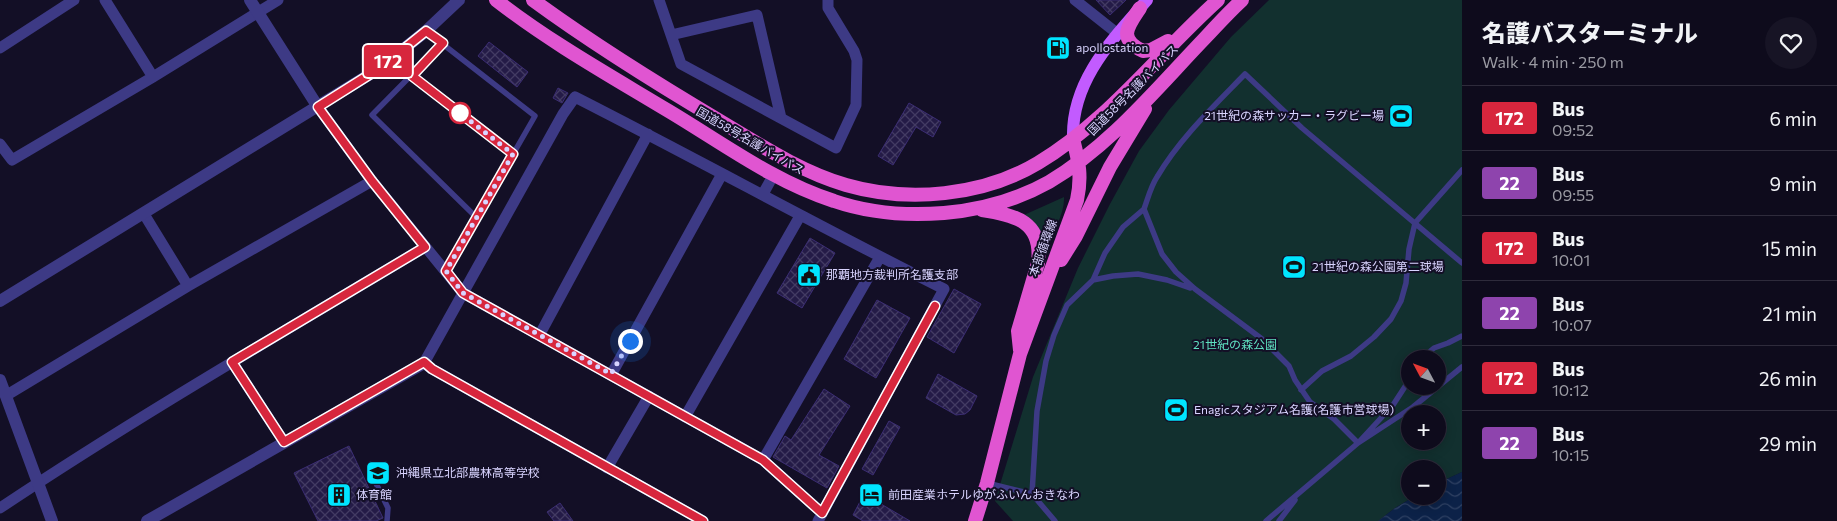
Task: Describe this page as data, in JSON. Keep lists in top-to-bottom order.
{
  "streets": {
    "highway": ["国道58号名護バイパス", "本部循環線"]
  },
  "crossings": [
    ["国道58号名護バイパス", "本部循環線"]
  ],
  "parks": ["21世紀の森公園"],
  "places": {
    "fuel station": ["apollostation"],
    "sports": ["21世紀の森サッカー・ラグビー場", "21世紀の森公園第二球場", "Enagicスタジアム名護(名護市営球場)"],
    "public building": ["那覇地方裁判所名護支部"],
    "school or university": ["沖縄県立北部農林高等学校"],
    "building": ["体育館"],
    "hotel": ["前田産業ホテルゆがふいんおきなわ"]
  },
  "lines": ["bus line 172"],
  "north": "top left",
  "page": {
    "on_map": "172",
    "heading": ["名護バスターミナル", "Walk · 4 min · 250 m"],
    "list": [
      {
        "mark": "172",
        "name": "Bus",
        "note": "09:52",
        "value": "6 min"
      },
      {
        "mark": "22",
        "name": "Bus",
        "note": "09:55",
        "value": "9 min"
      },
      {
        "mark": "172",
        "name": "Bus",
        "note": "10:01",
        "value": "15 min"
      },
      {
        "mark": "22",
        "name": "Bus",
        "note": "10:07",
        "value": "21 min"
      },
      {
        "mark": "172",
        "name": "Bus",
        "note": "10:12",
        "value": "26 min"
      },
      {
        "mark": "22",
        "name": "Bus",
        "note": "10:15",
        "value": "29 min"
      }
    ],
    "map_buttons": ["+", "−"]
  }
}
